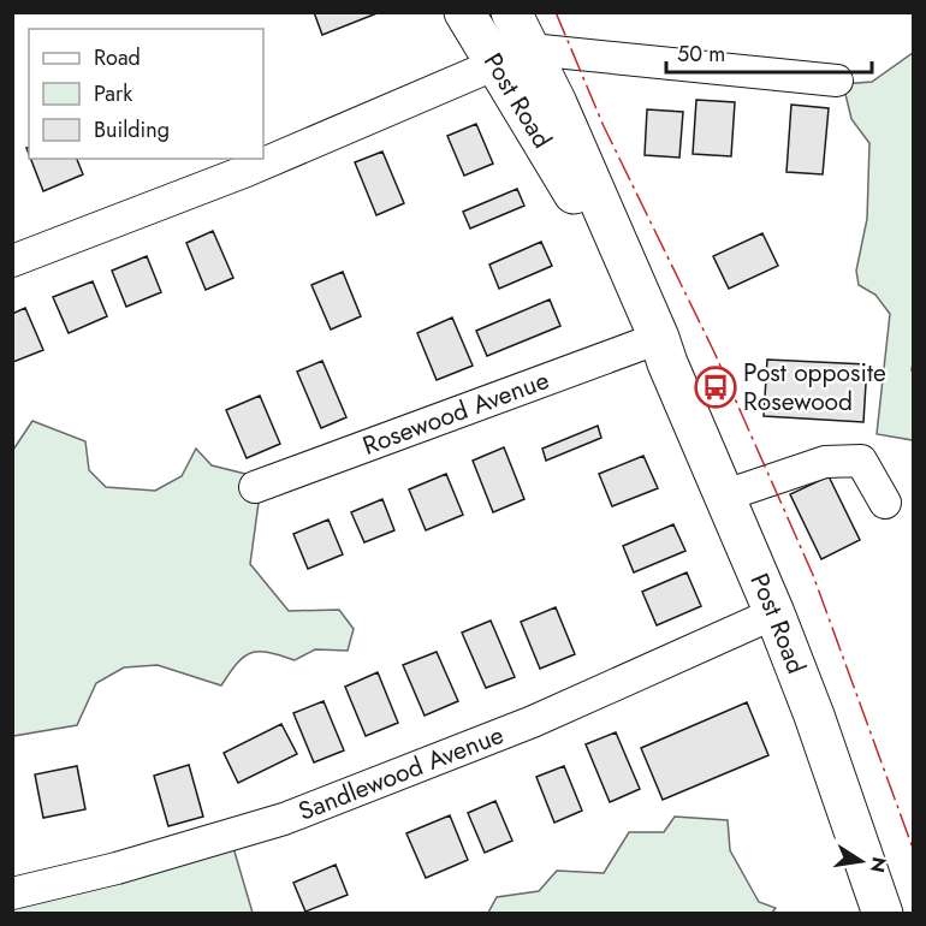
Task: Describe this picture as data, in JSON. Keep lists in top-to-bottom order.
{
  "streets": {
    "main road": ["Post Road"],
    "street": ["Rosewood Avenue", "Sandlewood Avenue"]
  },
  "crossings": [
    ["Post Road", "Rosewood Avenue"],
    ["Post Road", "Sandlewood Avenue"]
  ],
  "places": {
    "bus stop": ["Post opposite Rosewood"]
  },
  "legend": ["Road", "Park", "Building"],
  "scale_bar": "50 m",
  "north": "right"
}
